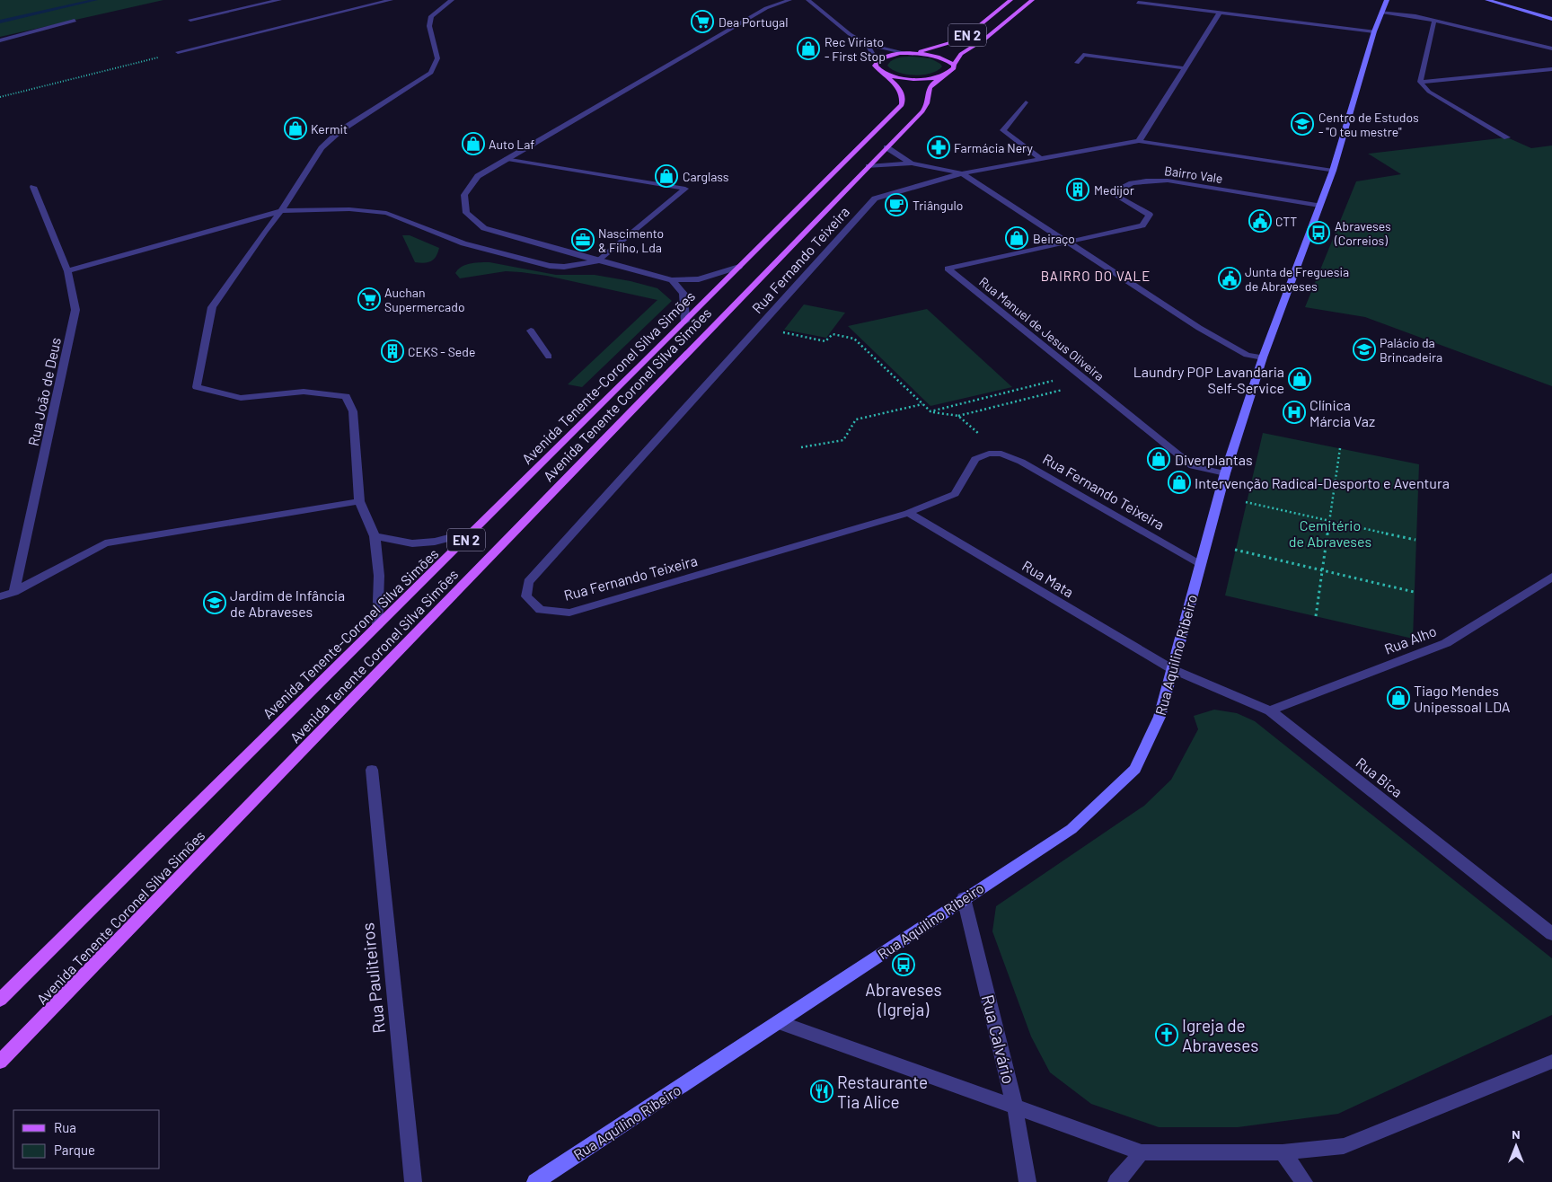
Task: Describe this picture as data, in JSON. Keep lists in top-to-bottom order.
{
  "streets": {
    "main road": ["EN 2", "Avenida Tenente-Coronel Silva Simões", "Avenida Tenente Coronel Silva Simões"],
    "street": [
      "Bairro Vale",
      "Rua Fernando Teixeira",
      "Rua Manuel de Jesus Oliveira",
      "Rua João de Deus",
      "Rua Mata",
      "Rua Alho",
      "Rua Aquilino Ribeiro",
      "Rua Bica",
      "Rua Pauliteiros",
      "Rua Calvário"
    ]
  },
  "crossings": [
    ["EN 2", "Avenida Tenente-Coronel Silva Simões"],
    ["EN 2", "Avenida Tenente Coronel Silva Simões"],
    ["Bairro Vale", "Rua Fernando Teixeira"],
    ["Bairro Vale", "Rua Manuel de Jesus Oliveira"],
    ["Bairro Vale", "Rua Aquilino Ribeiro"],
    ["Rua Fernando Teixeira", "Rua Mata"],
    ["Rua Fernando Teixeira", "Rua Aquilino Ribeiro"],
    ["Rua Manuel de Jesus Oliveira", "Rua Aquilino Ribeiro"],
    ["Rua Mata", "Rua Aquilino Ribeiro"],
    ["Rua Mata", "Rua Bica"],
    ["Rua Alho", "Rua Bica"],
    ["Rua Aquilino Ribeiro", "Rua Bica"],
    ["Rua Aquilino Ribeiro", "Rua Calvário"]
  ],
  "districts": ["BAIRRO DO VALE"],
  "parks": ["Cemitério de Abraveses"],
  "places": {
    "supermarket": ["Dea Portugal", "Auchan Supermercado"],
    "shop": [
      "Rec Viriato - First Stop",
      "Kermit",
      "Auto Laf",
      "Carglass",
      "Beiraço",
      "Laundry POP Lavandaria Self-Service",
      "Diverplantas",
      "Intervenção Radical-Desporto e Aventura",
      "Tiago Mendes Unipessoal LDA"
    ],
    "school or university": ["Centro de Estudos - \"O teu mestre\"", "Palácio da Brincadeira", "Jardim de Infância de Abraveses"],
    "pharmacy": ["Farmácia Nery"],
    "building": ["Medijor", "CEKS - Sede"],
    "cafe": ["Triângulo"],
    "public building": ["CTT", "Junta de Freguesia de Abraveses"],
    "bus stop": ["Abraveses (Correios)", "Abraveses (Igreja)"],
    "office": ["Nascimento & Filho, Lda"],
    "hospital": ["Clínica Márcia Vaz"],
    "church": ["Igreja de Abraveses"],
    "restaurant": ["Restaurante Tia Alice"]
  },
  "legend": ["Rua", "Parque"],
  "north": "top"
}
